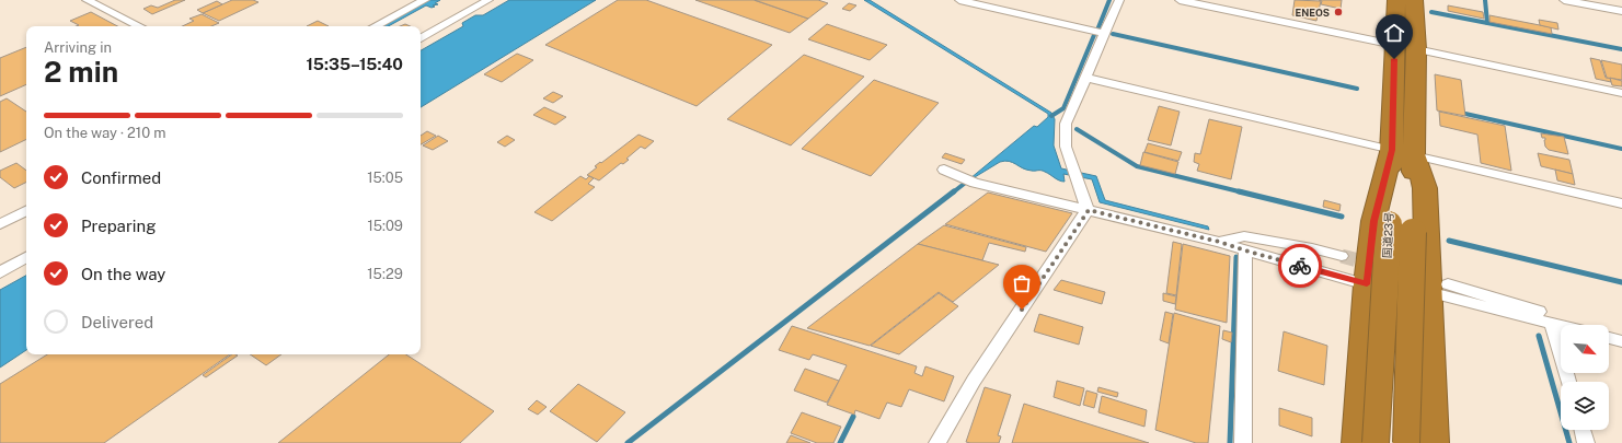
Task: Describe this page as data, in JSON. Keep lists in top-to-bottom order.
{
  "streets": {
    "highway": ["国道23号"]
  },
  "places": ["ENEOS"],
  "north": "bottom right",
  "page": {
    "heading": ["2 min", "Arriving in", "15:35–15:40"],
    "bar": "On the way · 210 m",
    "list": [
      ["Confirmed", "15:05"],
      ["Preparing", "15:09"],
      ["On the way", "15:29"],
      "Delivered"
    ]
  }
}
